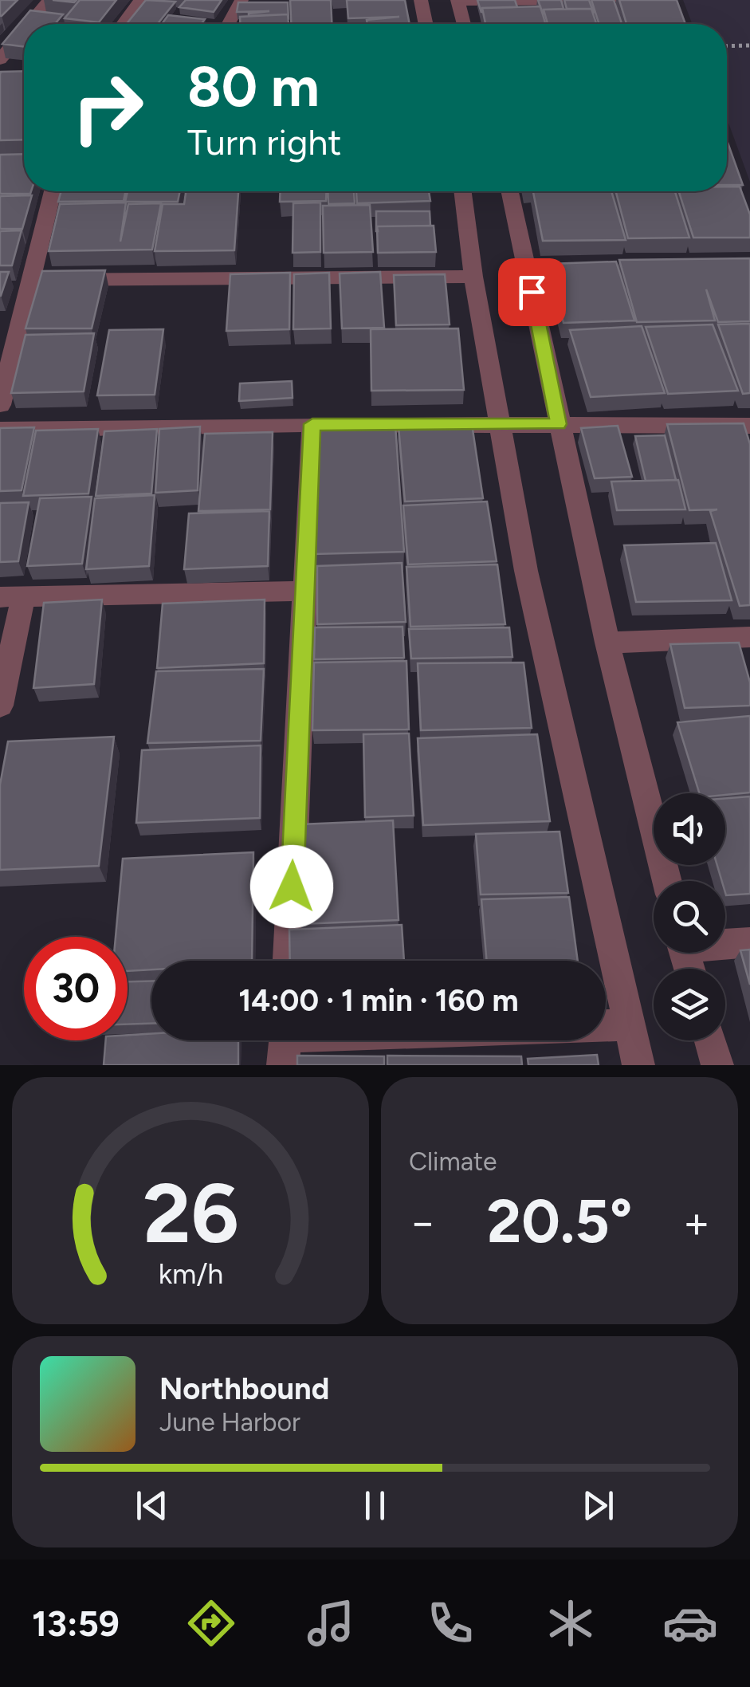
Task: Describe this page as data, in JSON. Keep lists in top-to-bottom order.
{
  "page": {
    "turn": ["80 m", "Turn right"],
    "limit": "30",
    "trip": "14:00 · 1 min · 160 m",
    "tile": "Climate",
    "heat": ["−", "20.5°", "+"],
    "song": ["Northbound", "June Harbor"],
    "tabs": "13:59",
    "gauge": ["26", "km/h"]
  }
}
